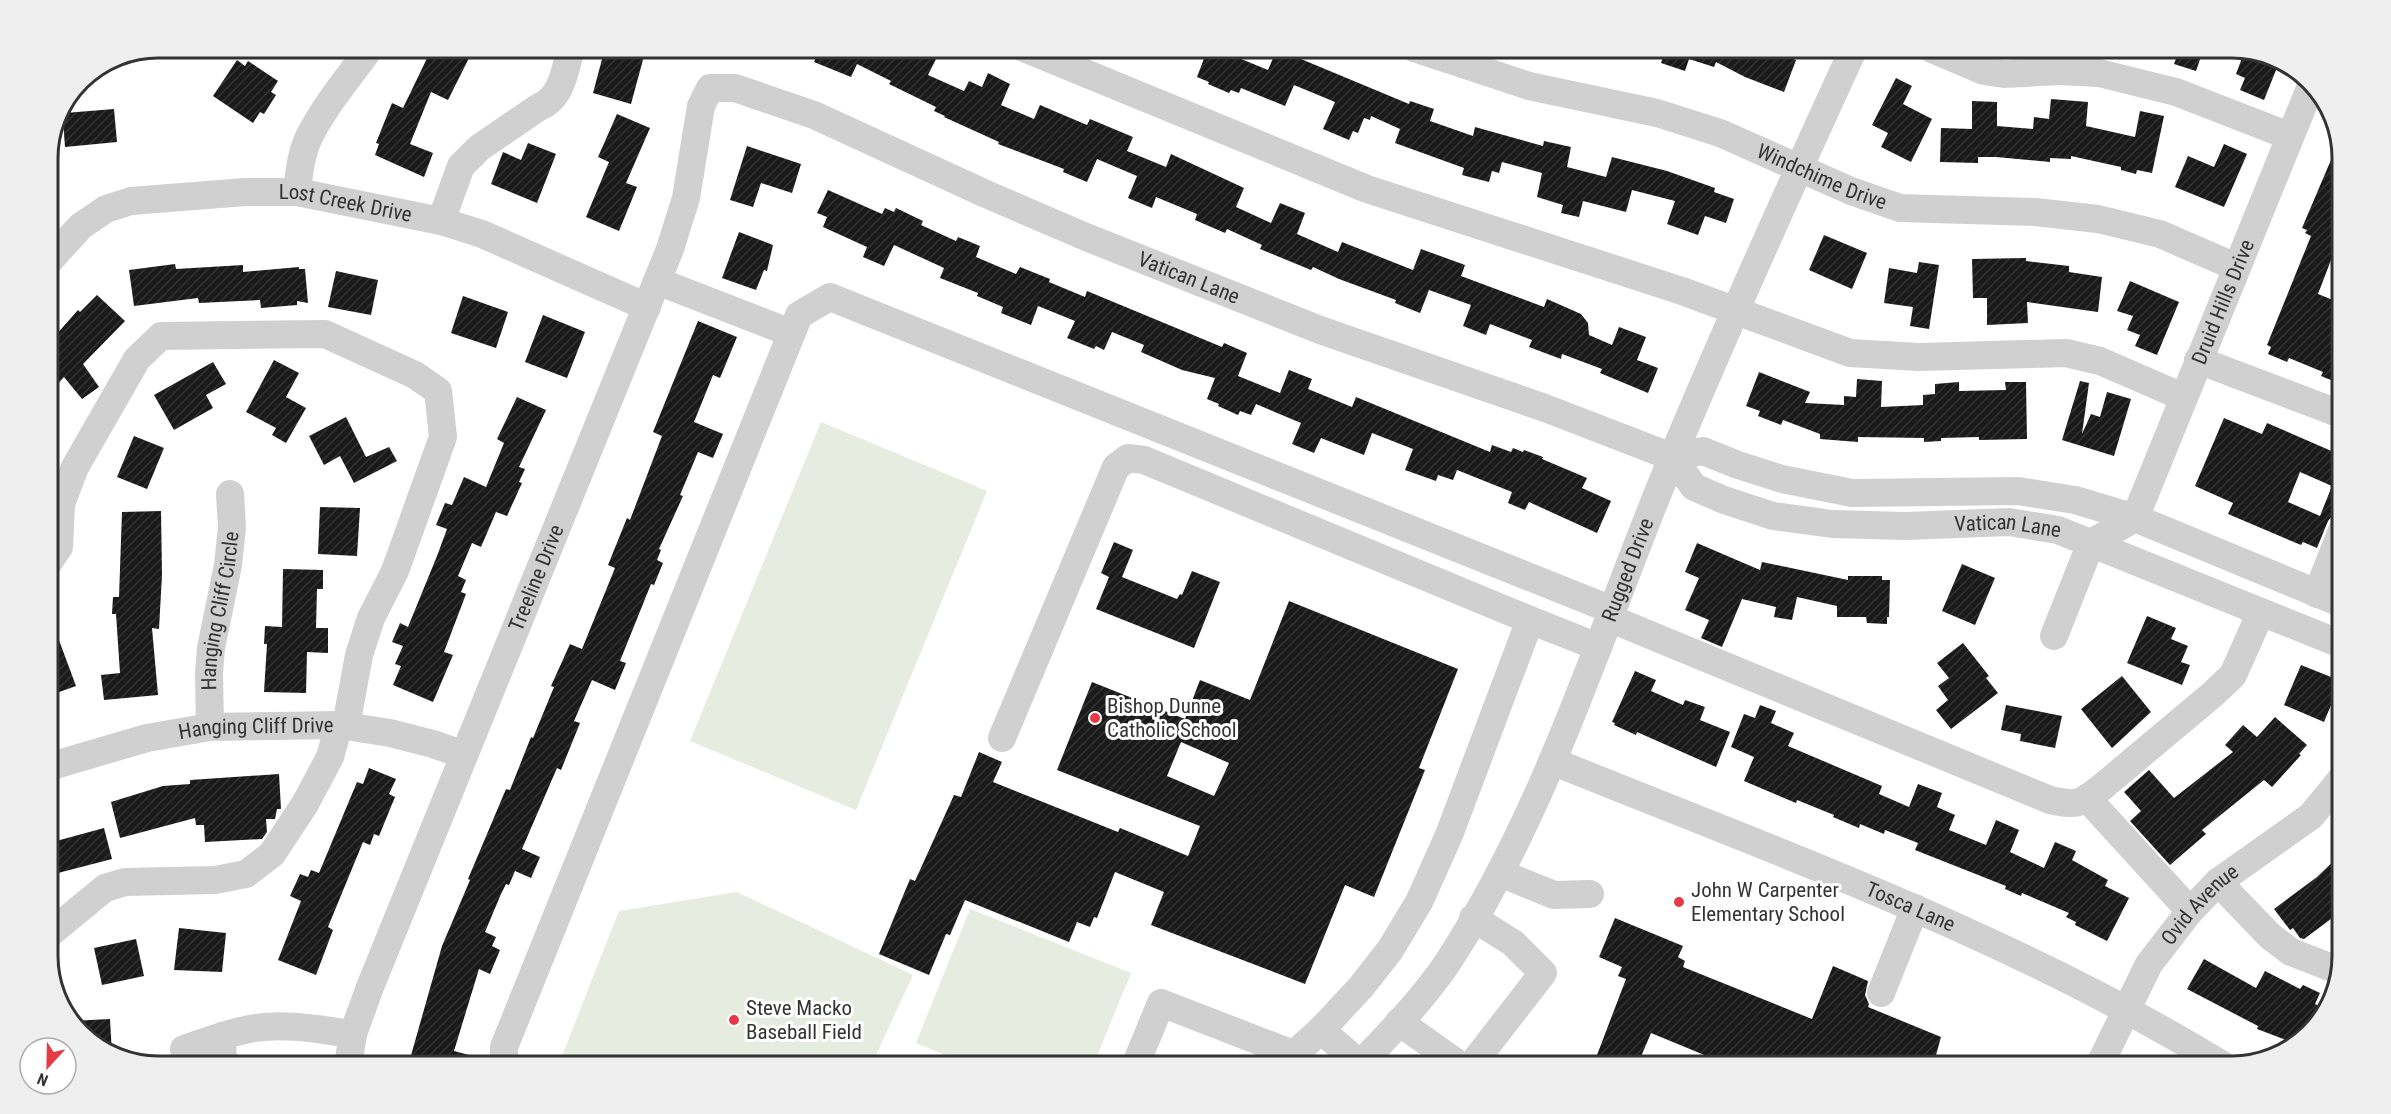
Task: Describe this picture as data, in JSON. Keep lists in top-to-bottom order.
{
  "streets": {
    "street": [
      "Windchime Drive",
      "Lost Creek Drive",
      "Vatican Lane",
      "Druid Hills Drive",
      "Rugged Drive",
      "Treeline Drive",
      "Hanging Cliff Circle",
      "Hanging Cliff Drive",
      "Ovid Avenue",
      "Tosca Lane"
    ]
  },
  "crossings": [
    ["Windchime Drive", "Druid Hills Drive"],
    ["Windchime Drive", "Rugged Drive"],
    ["Lost Creek Drive", "Treeline Drive"],
    ["Vatican Lane", "Druid Hills Drive"],
    ["Vatican Lane", "Rugged Drive"],
    ["Vatican Lane", "Treeline Drive"],
    ["Rugged Drive", "Tosca Lane"],
    ["Treeline Drive", "Hanging Cliff Drive"],
    ["Hanging Cliff Circle", "Hanging Cliff Drive"],
    ["Ovid Avenue", "Tosca Lane"]
  ],
  "places": ["Bishop Dunne Catholic School", "John W Carpenter Elementary School", "Steve Macko Baseball Field"],
  "north": "bottom"
}
